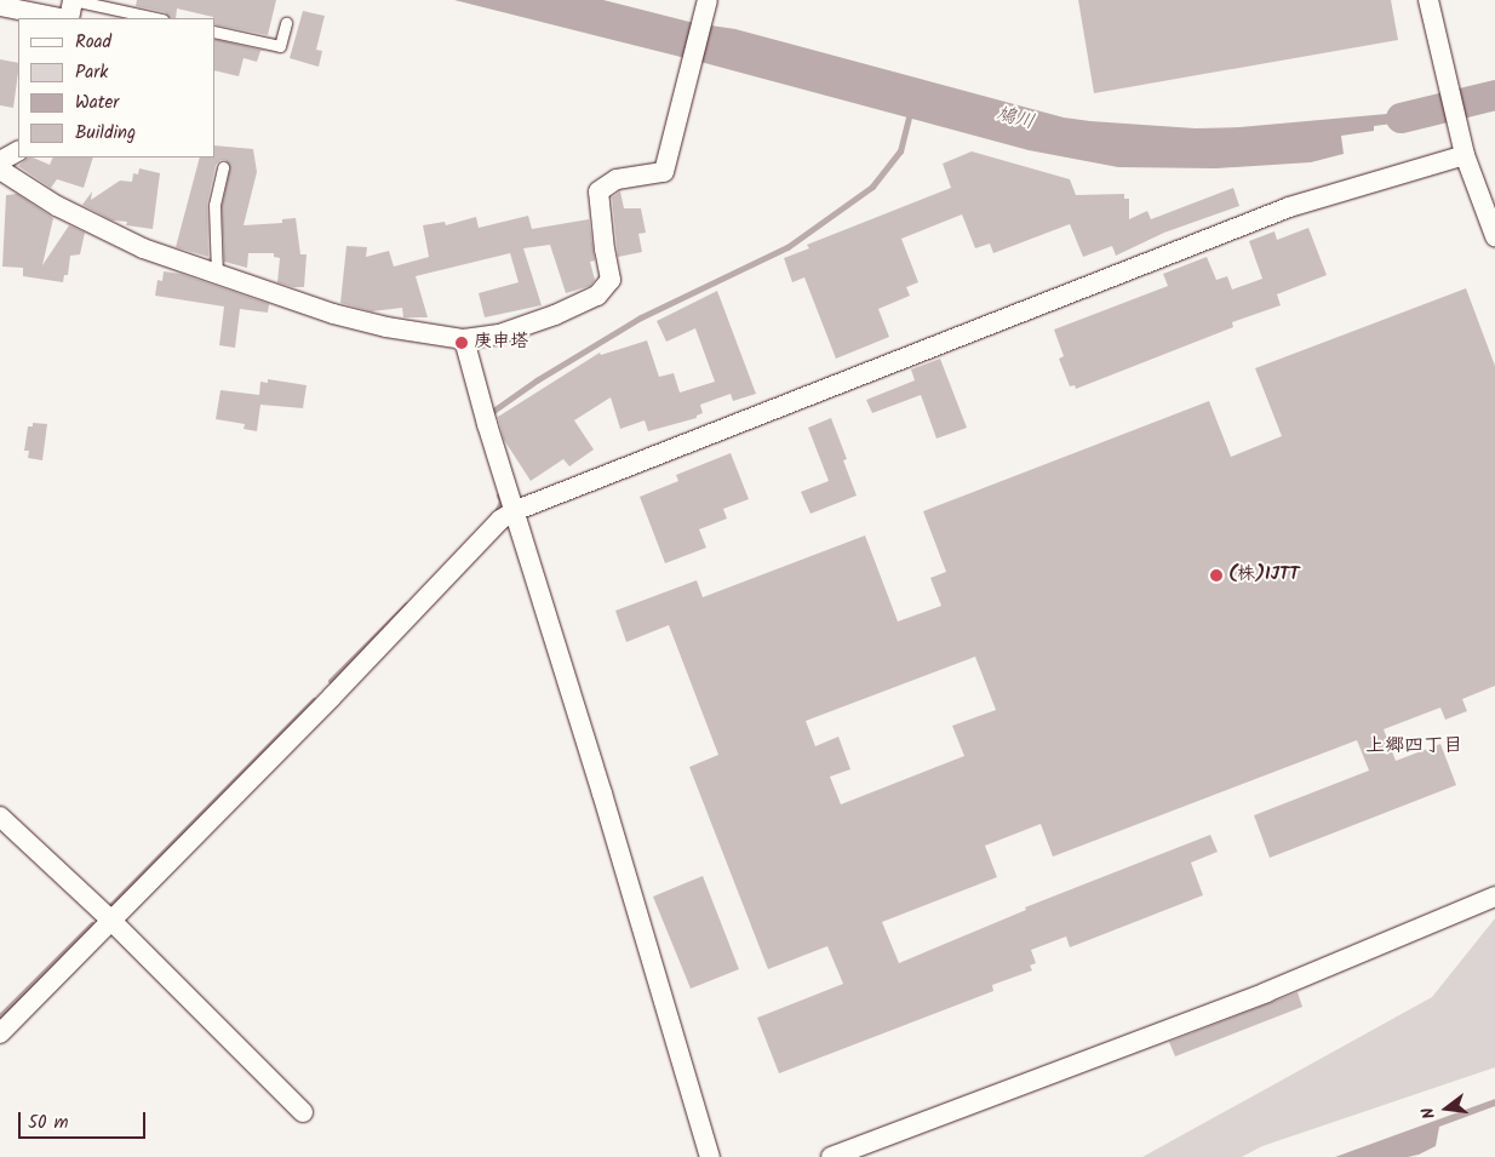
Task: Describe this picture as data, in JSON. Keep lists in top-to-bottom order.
{
  "districts": ["上郷四丁目"],
  "water": ["鳩川"],
  "places": ["庚申塔", "(株)IJTT"],
  "legend": [
    "Road",
    "Park",
    "Water",
    "Building"
  ],
  "scale_bar": "50 m",
  "north": "left"
}
